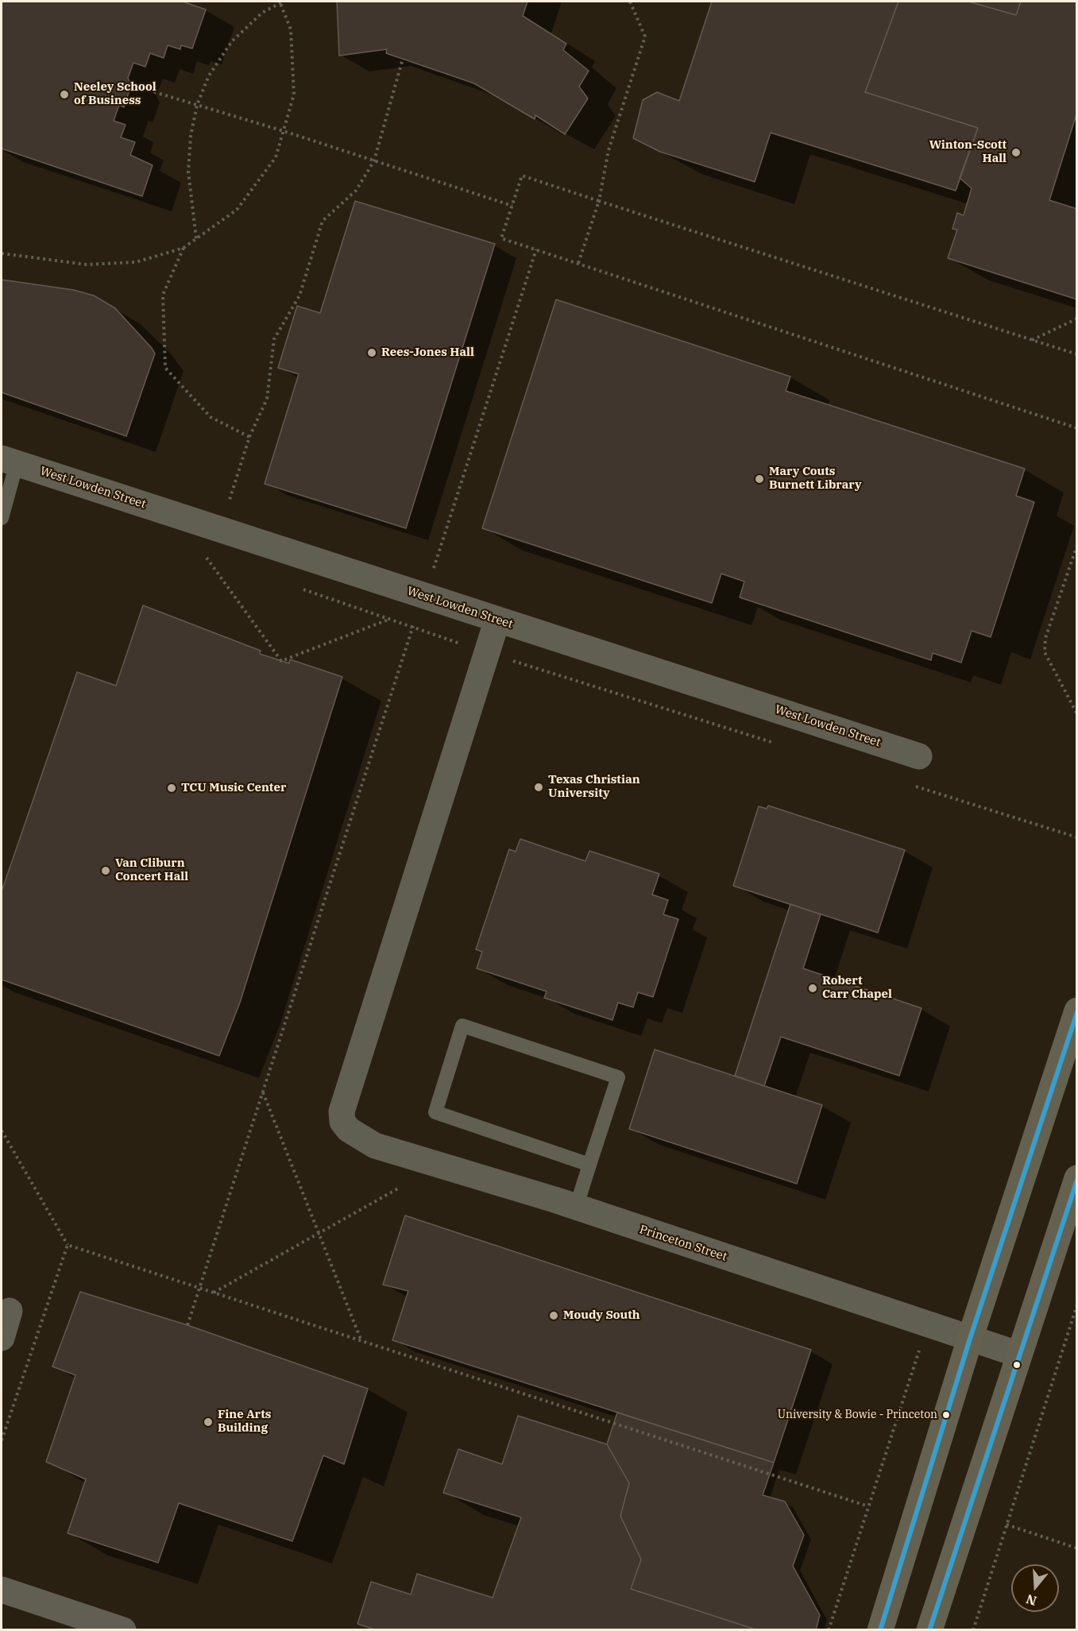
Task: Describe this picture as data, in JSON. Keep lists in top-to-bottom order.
{
  "streets": {
    "street": ["West Lowden Street", "Princeton Street"]
  },
  "crossings": [
    ["West Lowden Street", "Princeton Street"]
  ],
  "places": [
    "Neeley School of Business",
    "Winton-Scott Hall",
    "Rees-Jones Hall",
    "Mary Couts Burnett Library",
    "Texas Christian University",
    "TCU Music Center",
    "Van Cliburn Concert Hall",
    "Robert Carr Chapel",
    "Moudy South",
    "University & Bowie - Princeton",
    "Fine Arts Building"
  ],
  "north": "bottom"
}
